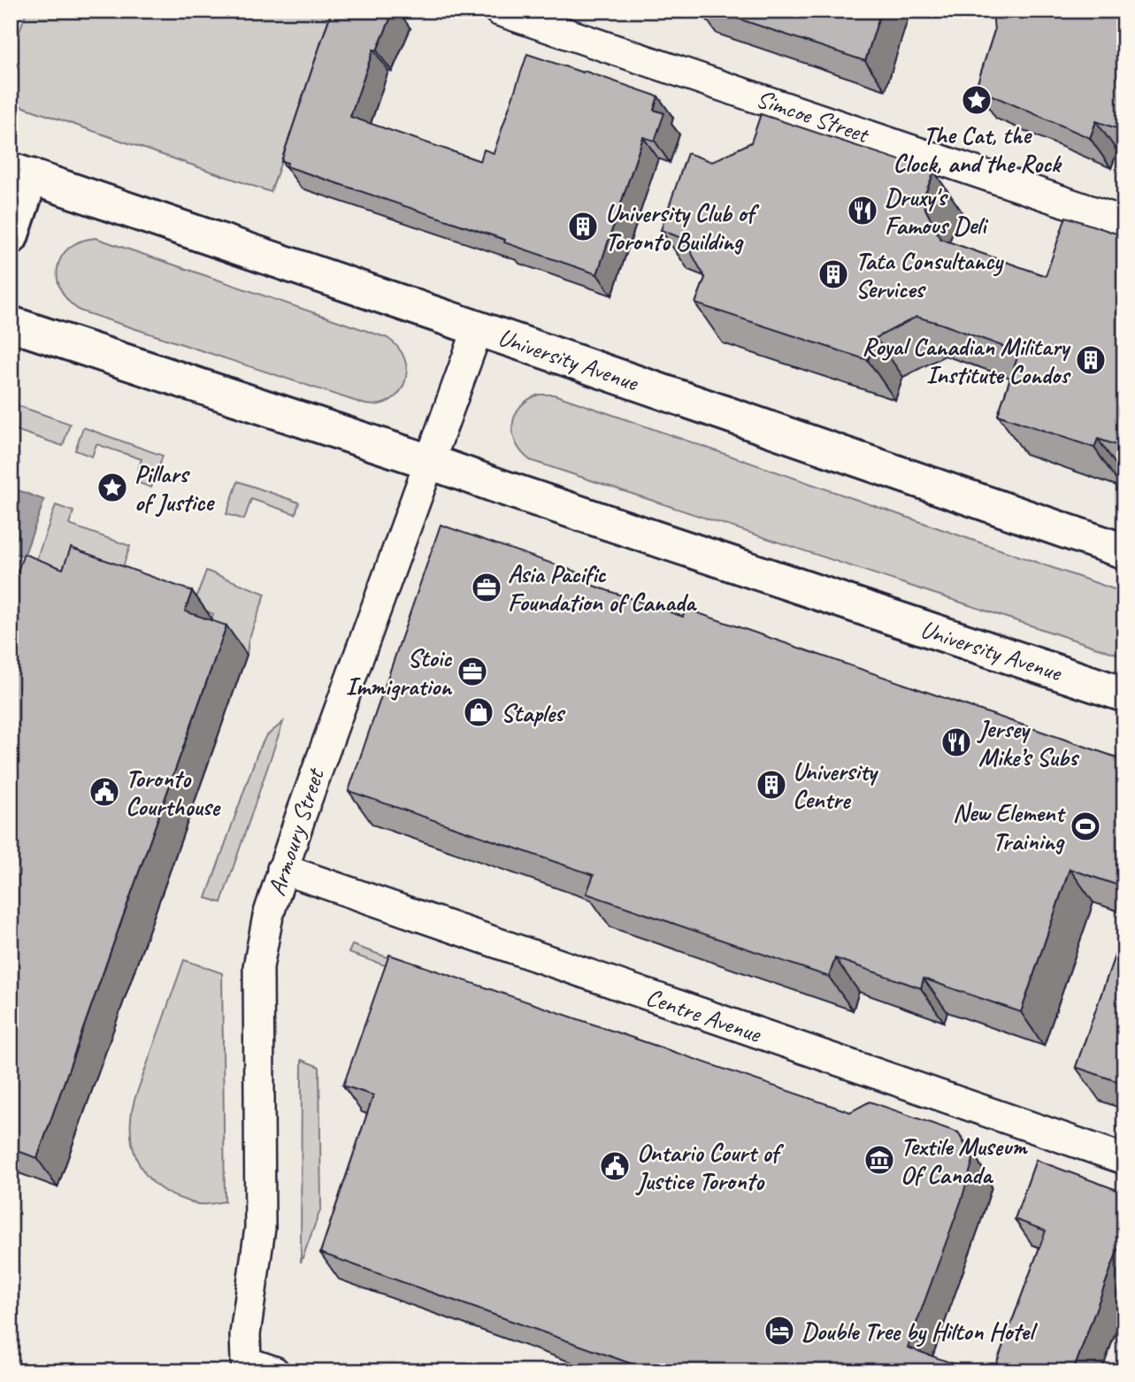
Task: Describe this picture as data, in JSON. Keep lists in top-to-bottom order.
{
  "streets": {
    "main road": ["University Avenue"],
    "street": ["Simcoe Street", "Armoury Street", "Centre Avenue"]
  },
  "crossings": [
    ["University Avenue", "Armoury Street"],
    ["Armoury Street", "Centre Avenue"]
  ],
  "places": {
    "place": ["The Cat, the Clock, and the Rock", "Pillars of Justice"],
    "restaurant": ["Druxy's Famous Deli", "Jersey Mike’s Subs"],
    "building": [
      "University Club of Toronto Building",
      "Tata Consultancy Services",
      "Royal Canadian Military Institute Condos",
      "University Centre"
    ],
    "office": ["Asia Pacific Foundation of Canada", "Stoic Immigration"],
    "shop": ["Staples"],
    "public building": ["Toronto Courthouse", "Ontario Court of Justice Toronto"],
    "sports": ["New Element Training"],
    "museum": ["Textile Museum Of Canada"],
    "hotel": ["Double Tree by Hilton Hotel"]
  }
}
